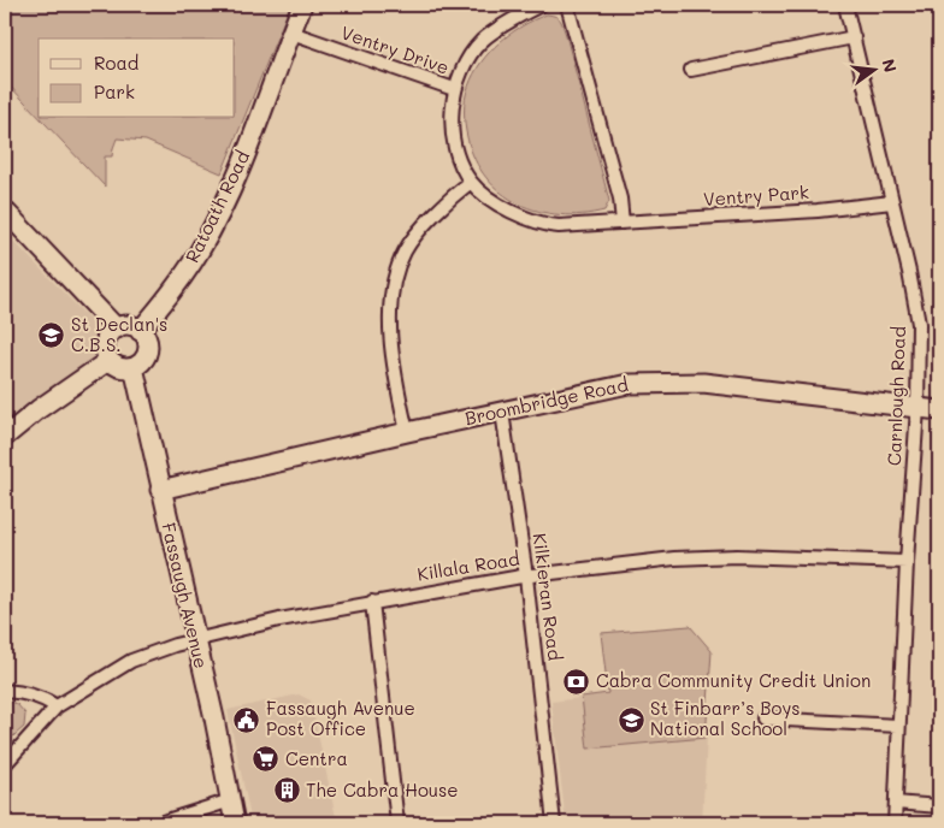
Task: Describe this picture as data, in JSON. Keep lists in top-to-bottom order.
{
  "streets": {
    "street": [
      "Ventry Drive",
      "Ventry Park",
      "Ratoath Road",
      "Carnlough Road",
      "Broombridge Road",
      "Killala Road",
      "Fassaugh Avenue",
      "Kilkieran Road"
    ]
  },
  "crossings": [
    ["Ventry Drive", "Ventry Park"],
    ["Ventry Drive", "Ratoath Road"],
    ["Ventry Park", "Carnlough Road"],
    ["Ratoath Road", "Fassaugh Avenue"],
    ["Carnlough Road", "Broombridge Road"],
    ["Carnlough Road", "Killala Road"],
    ["Broombridge Road", "Fassaugh Avenue"],
    ["Broombridge Road", "Kilkieran Road"],
    ["Killala Road", "Fassaugh Avenue"],
    ["Killala Road", "Kilkieran Road"]
  ],
  "places": {
    "school or university": ["St Declan's C.B.S.", "St Finbarr’s Boys National School"],
    "bank": ["Cabra Community Credit Union"],
    "public building": ["Fassaugh Avenue Post Office"],
    "supermarket": ["Centra"],
    "building": ["The Cabra House"]
  },
  "legend": ["Road", "Park"],
  "north": "right"
}
